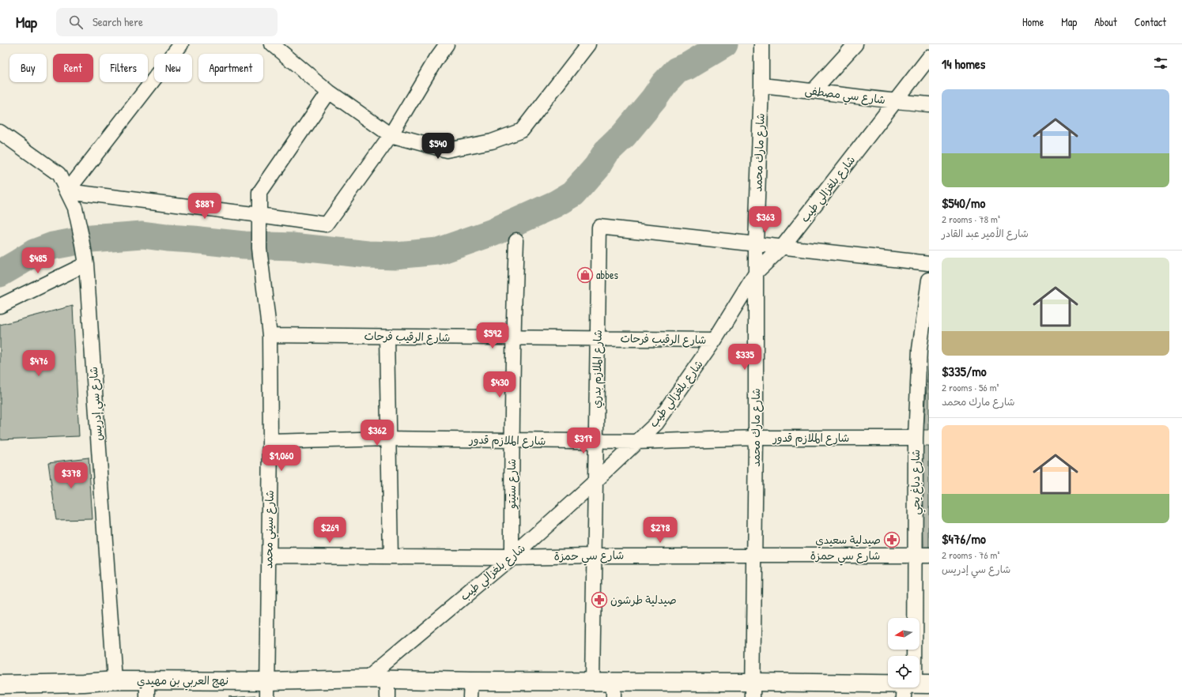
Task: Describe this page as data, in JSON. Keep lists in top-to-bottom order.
{
  "streets": {
    "main road": ["نهج العربي بن مهيدي"],
    "street": [
      "شارع سي مصطفى",
      "شارع مارك محمد",
      "شارع بلغزالي طيب",
      "شارع الرقيب فرحات",
      "شارع الملازم بدري",
      "شارع سي إدريس",
      "شارع الملازم قدور",
      "شارع دباغ يحي",
      "شارع ستيتو",
      "شارع سيني محمد",
      "شارع سي حمزة"
    ]
  },
  "crossings": [
    ["شارع سي مصطفى", "شارع مارك محمد"],
    ["شارع سي مصطفى", "شارع بلغزالي طيب"],
    ["شارع مارك محمد", "شارع بلغزالي طيب"],
    ["شارع مارك محمد", "شارع الملازم بدري"],
    ["شارع مارك محمد", "شارع الملازم قدور"],
    ["شارع مارك محمد", "شارع سي حمزة"],
    ["شارع مارك محمد", "نهج العربي بن مهيدي"],
    ["شارع بلغزالي طيب", "شارع الرقيب فرحات"],
    ["شارع بلغزالي طيب", "شارع الملازم بدري"],
    ["شارع بلغزالي طيب", "شارع الملازم قدور"],
    ["شارع بلغزالي طيب", "شارع ستيتو"],
    ["شارع بلغزالي طيب", "شارع سي حمزة"],
    ["شارع بلغزالي طيب", "نهج العربي بن مهيدي"],
    ["شارع الرقيب فرحات", "شارع الملازم بدري"],
    ["شارع الرقيب فرحات", "شارع ستيتو"],
    ["شارع الرقيب فرحات", "شارع سيني محمد"],
    ["شارع الملازم بدري", "شارع الملازم قدور"],
    ["شارع الملازم بدري", "شارع سي حمزة"],
    ["شارع الملازم بدري", "نهج العربي بن مهيدي"],
    ["شارع سي إدريس", "نهج العربي بن مهيدي"],
    ["شارع الملازم قدور", "شارع دباغ يحي"],
    ["شارع الملازم قدور", "شارع ستيتو"],
    ["شارع الملازم قدور", "شارع سيني محمد"],
    ["شارع دباغ يحي", "شارع سي حمزة"],
    ["شارع ستيتو", "شارع سي حمزة"],
    ["شارع سيني محمد", "شارع سي حمزة"],
    ["شارع سيني محمد", "نهج العربي بن مهيدي"]
  ],
  "places": {
    "shop": ["abbes"],
    "pharmacy": ["صيدلية سعيدي", "صيدلية طرشون"]
  },
  "north": "left",
  "page": {
    "header": "Map",
    "search": "Search here",
    "nav": [
      "Home",
      "Map",
      "About",
      "Contact"
    ],
    "heading": "14 homes",
    "chip": [
      "Buy",
      "Rent",
      "Filters",
      "New",
      "Apartment"
    ],
    "list": [
      {
        "name": "$540/mo",
        "note": "2 rooms · 78 m² · شارع الأمير عبد القادر"
      },
      {
        "name": "$335/mo",
        "note": "2 rooms · 56 m² · شارع مارك محمد"
      },
      {
        "name": "$476/mo",
        "note": "2 rooms · 76 m² · شارع سي إدريس"
      }
    ],
    "price": [
      "$540",
      "$887",
      "$363",
      "$485",
      "$592",
      "$335",
      "$476",
      "$430",
      "$362",
      "$317",
      "$1,060",
      "$378",
      "$269",
      "$278"
    ]
  }
}
